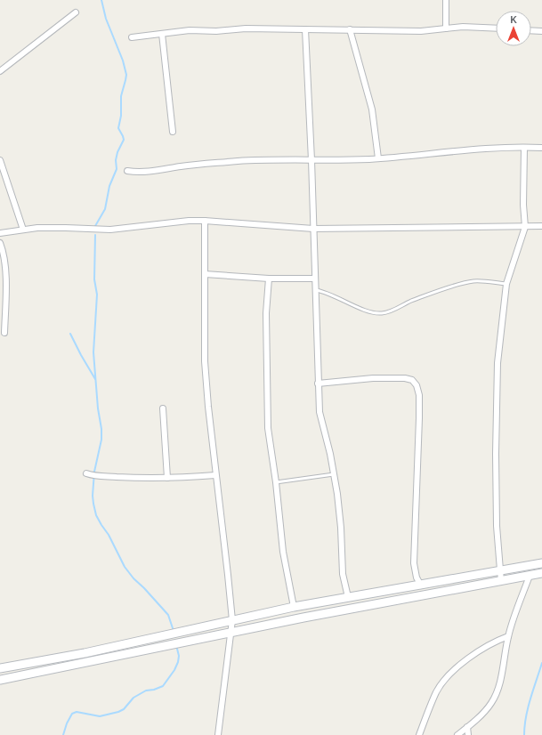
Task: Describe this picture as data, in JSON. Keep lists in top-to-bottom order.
{
  "north": "top"
}
